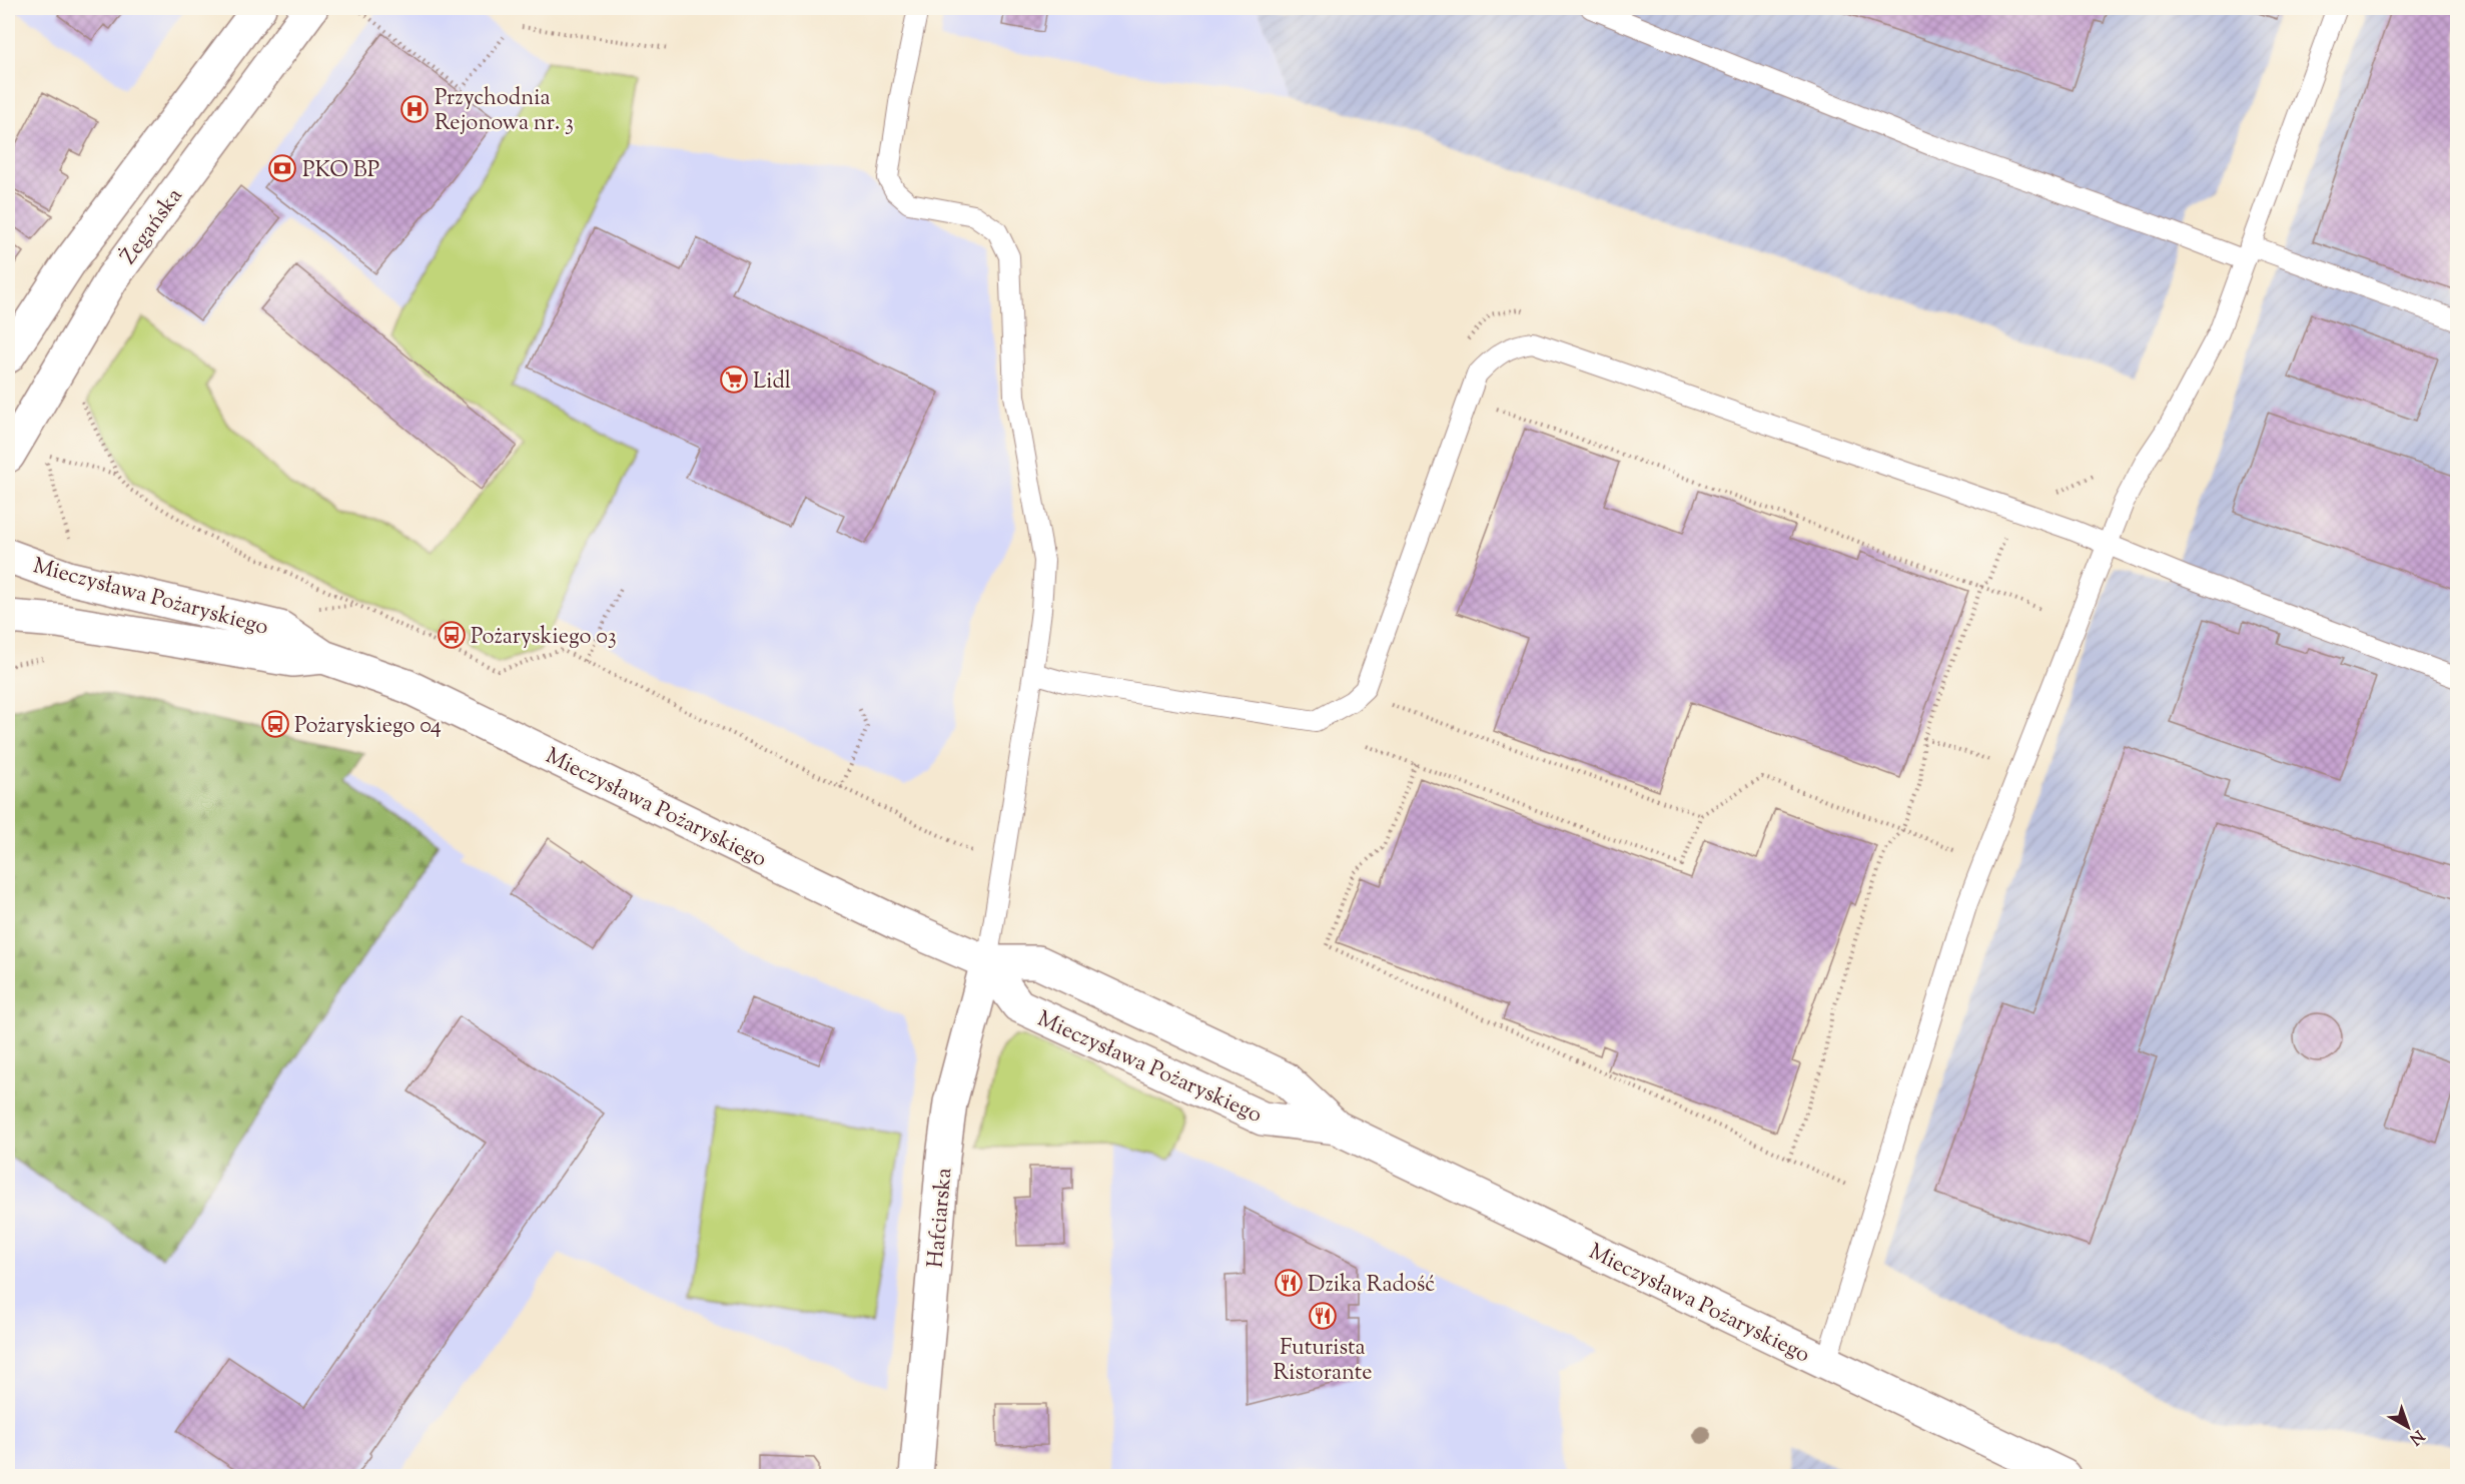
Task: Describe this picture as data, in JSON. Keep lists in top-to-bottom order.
{
  "streets": {
    "street": ["Żegańska", "Mieczysława Pożaryskiego", "Hafciarska"]
  },
  "crossings": [
    ["Mieczysława Pożaryskiego", "Hafciarska"]
  ],
  "places": {
    "hospital": ["Przychodnia Rejonowa nr. 3"],
    "bank": ["PKO BP"],
    "supermarket": ["Lidl"],
    "bus stop": ["Pożaryskiego 03", "Pożaryskiego 04"],
    "restaurant": ["Dzika Radość", "Futurista Ristorante"]
  },
  "north": "bottom right"
}
